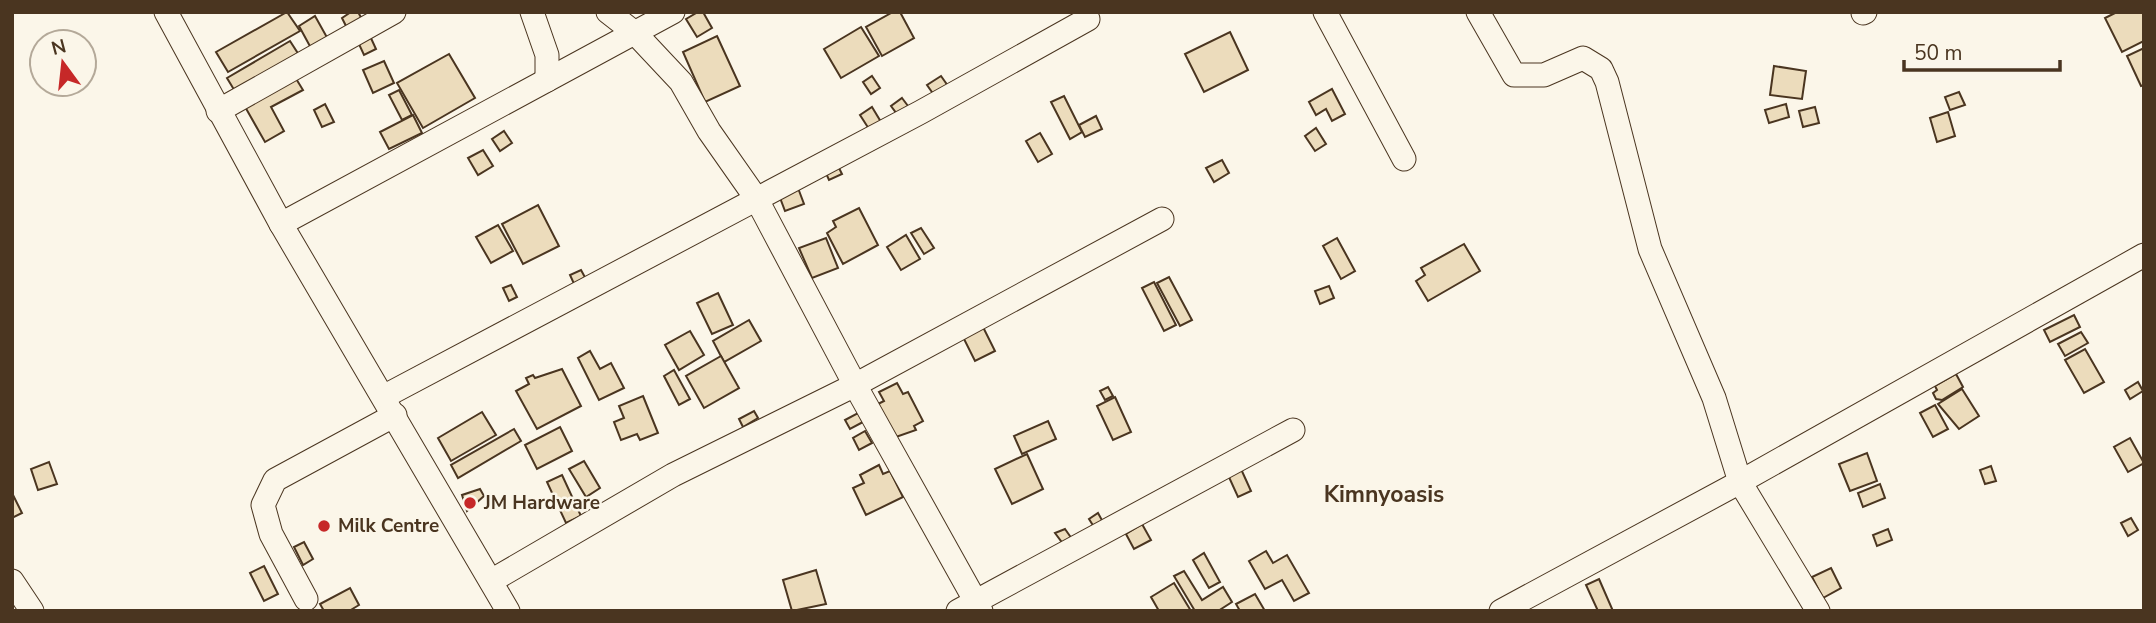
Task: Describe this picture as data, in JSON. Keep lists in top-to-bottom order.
{
  "districts": ["Kimnyoasis"],
  "places": ["JM Hardware", "Milk Centre"],
  "scale_bar": "50 m",
  "north": "top"
}
